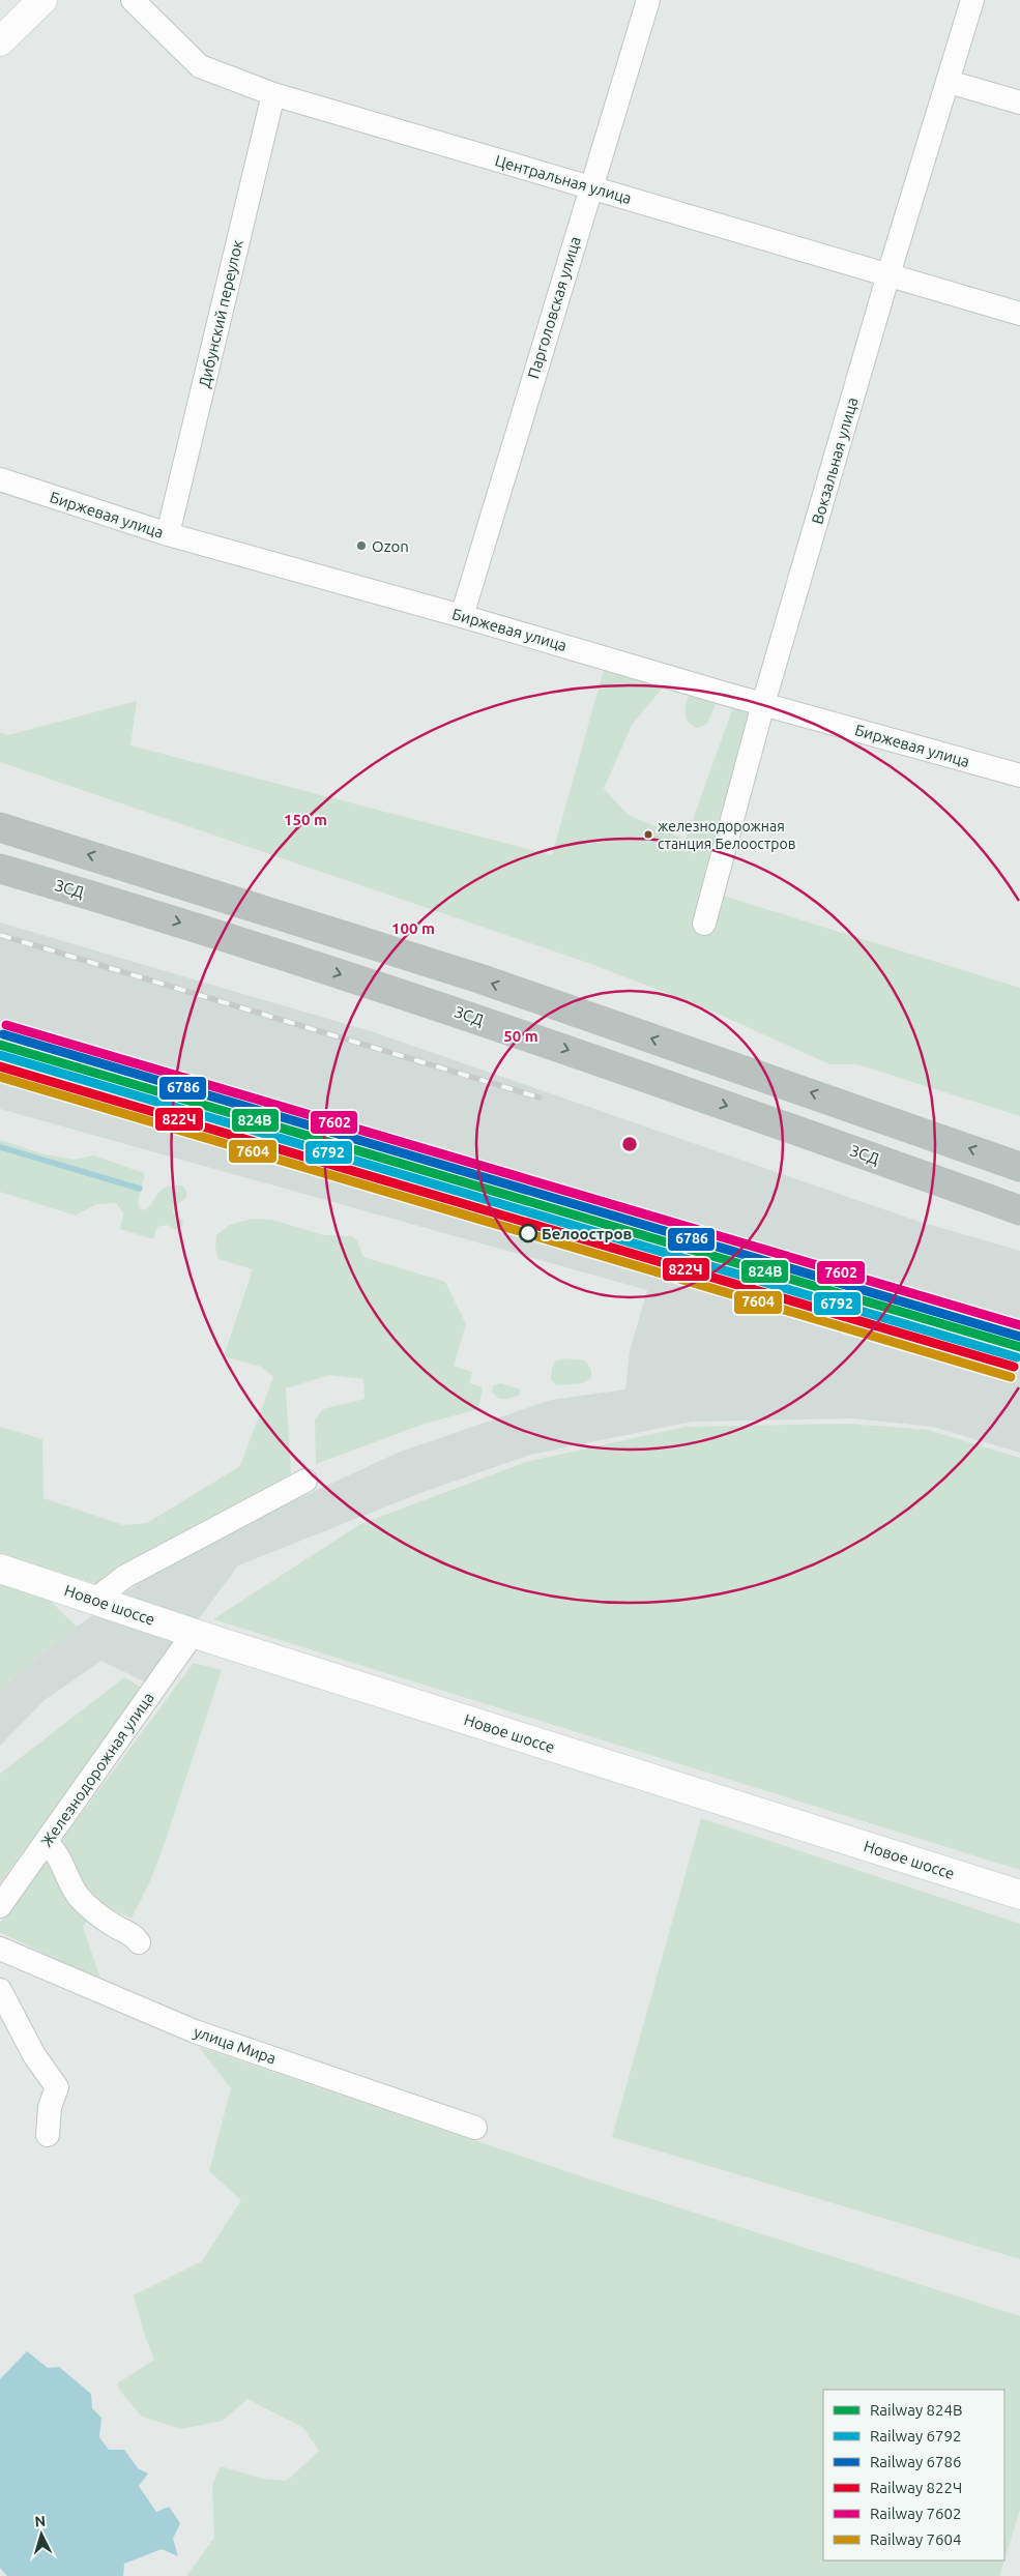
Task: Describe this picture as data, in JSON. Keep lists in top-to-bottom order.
{
  "streets": {
    "highway": ["ЗСД"],
    "main road": ["Новое шоссе"],
    "street": [
      "Центральная улица",
      "Парголовская улица",
      "Дибунский переулок",
      "Вокзальная улица",
      "Биржевая улица",
      "Железнодорожная улица",
      "улица Мира"
    ]
  },
  "crossings": [
    ["Центральная улица", "Парголовская улица"],
    ["Центральная улица", "Дибунский переулок"],
    ["Центральная улица", "Вокзальная улица"],
    ["Парголовская улица", "Биржевая улица"],
    ["Дибунский переулок", "Биржевая улица"],
    ["Вокзальная улица", "Биржевая улица"],
    ["Новое шоссе", "Железнодорожная улица"]
  ],
  "places": ["Ozon", "железнодорожная станция Белоостров", "Белоостров"],
  "lines": [
    "rail line 7602",
    "rail line 6786",
    "rail line 824В",
    "rail line 6792",
    "rail line 822Ч",
    "rail line 7604"
  ],
  "legend": [
    "Railway 824В",
    "Railway 6792",
    "Railway 6786",
    "Railway 822Ч",
    "Railway 7602",
    "Railway 7604"
  ],
  "north": "top",
  "rings": ["150 m", "100 m", "50 m"]
}
